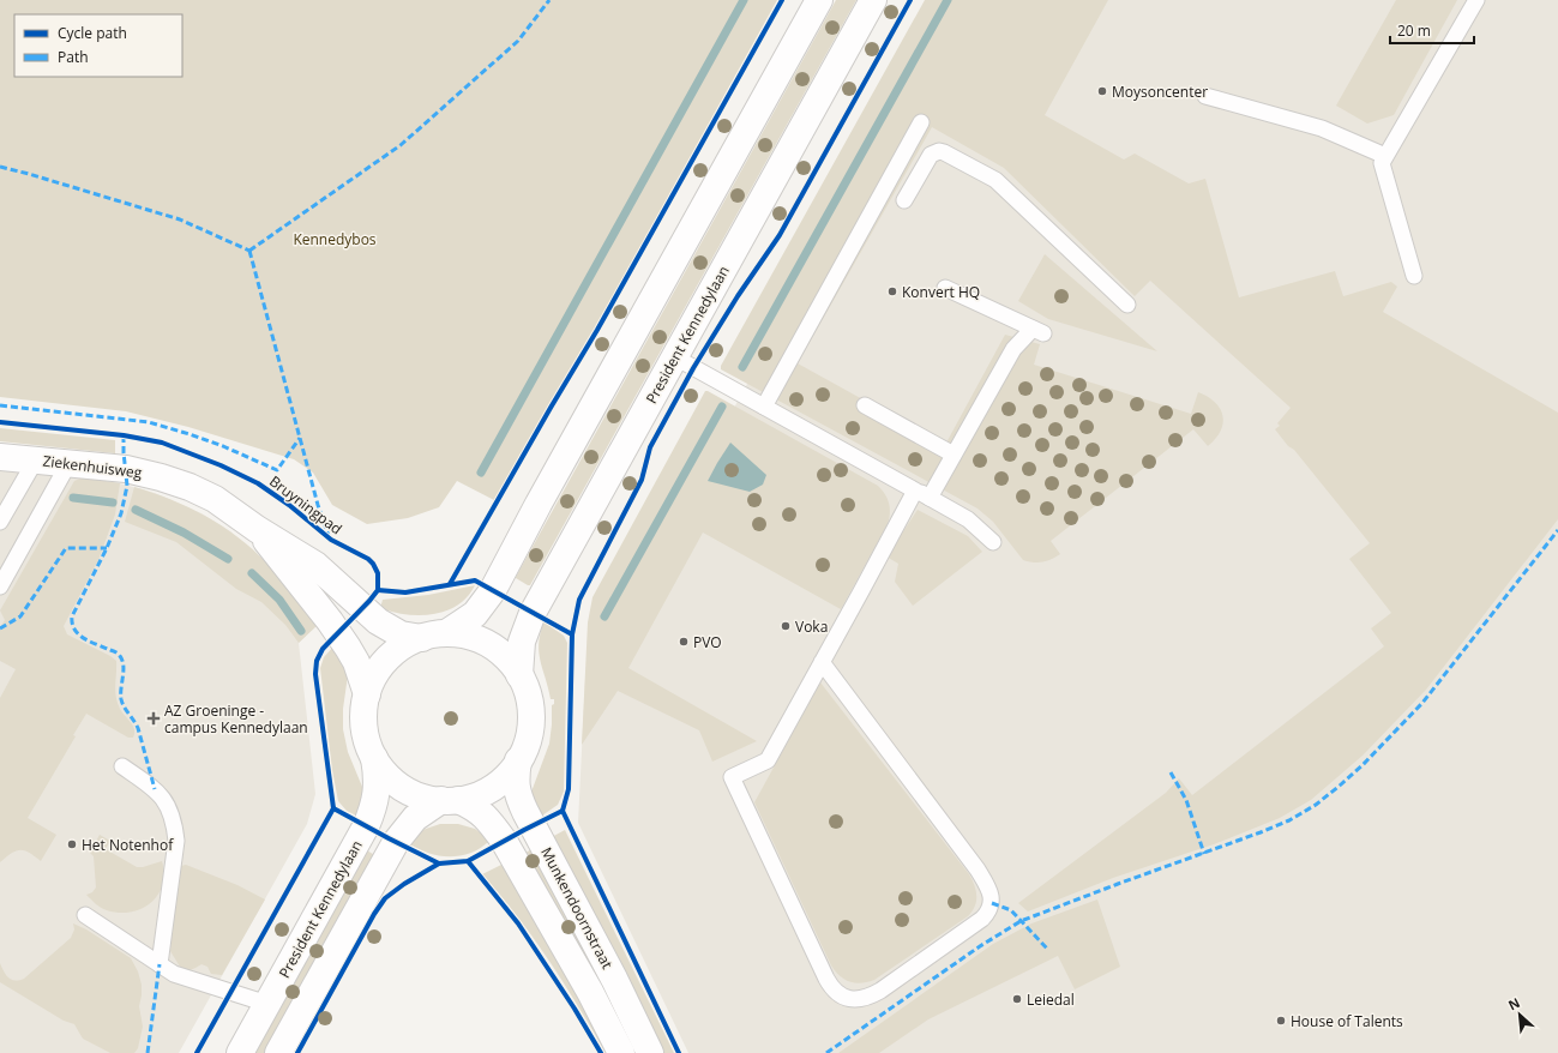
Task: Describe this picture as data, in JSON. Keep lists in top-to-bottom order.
{
  "streets": {
    "main road": ["President Kennedylaan", "Ziekenhuisweg", "Munkendoornstraat"],
    "cycle path": ["Bruyningpad"]
  },
  "crossings": [
    ["President Kennedylaan", "Ziekenhuisweg"],
    ["President Kennedylaan", "Munkendoornstraat"],
    ["Ziekenhuisweg", "Munkendoornstraat"]
  ],
  "parks": ["Kennedybos"],
  "places": {
    "other": [
      "Moysoncenter",
      "Konvert HQ",
      "Voka",
      "PVO",
      "Het Notenhof",
      "Leiedal",
      "House of Talents"
    ],
    "health": ["AZ Groeninge - campus Kennedylaan"]
  },
  "legend": ["Cycle path", "Path"],
  "scale_bar": "20 m",
  "north": "top left"
}
